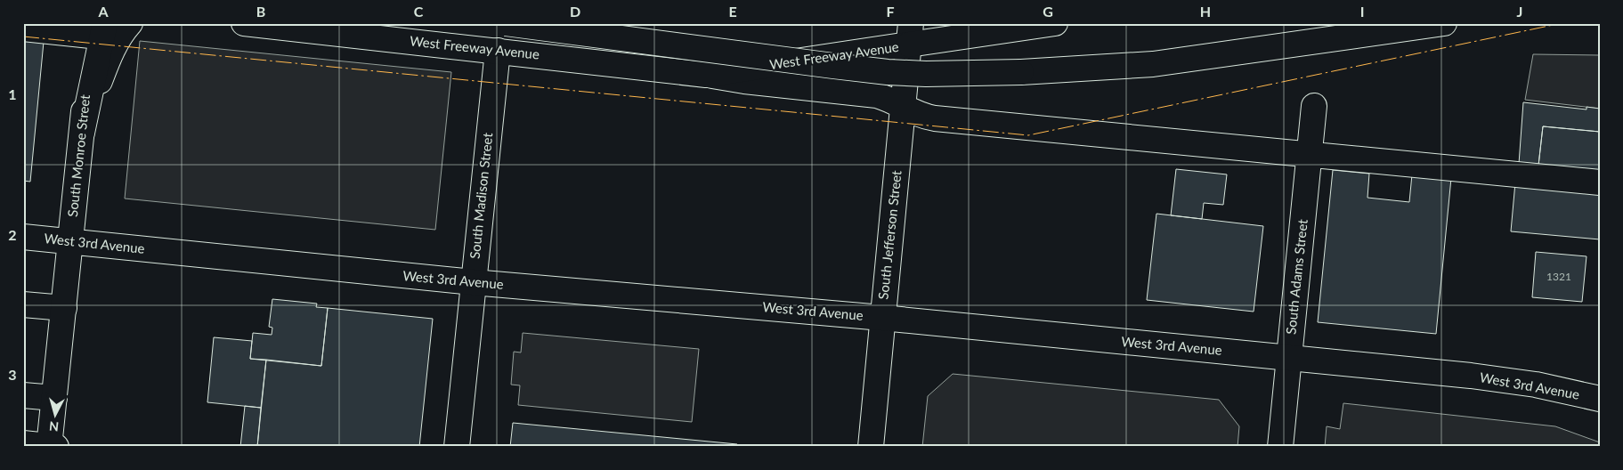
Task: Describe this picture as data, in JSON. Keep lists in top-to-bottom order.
{
  "streets": {
    "main road": [
      "West Freeway Avenue",
      "South Monroe Street",
      "South Madison Street",
      "South Jefferson Street",
      "West 3rd Avenue",
      "South Adams Street"
    ]
  },
  "crossings": [
    ["West Freeway Avenue", "South Madison Street"],
    ["West Freeway Avenue", "South Jefferson Street"],
    ["West Freeway Avenue", "South Adams Street"],
    ["South Monroe Street", "West 3rd Avenue"],
    ["South Madison Street", "West 3rd Avenue"],
    ["South Jefferson Street", "West 3rd Avenue"],
    ["West 3rd Avenue", "South Adams Street"]
  ],
  "house_numbers": ["1321"],
  "north": "bottom",
  "grid": {
    "columns": [
      "A",
      "B",
      "C",
      "D",
      "E",
      "F",
      "G",
      "H",
      "I",
      "J"
    ],
    "rows": ["1", "2", "3"]
  }
}
